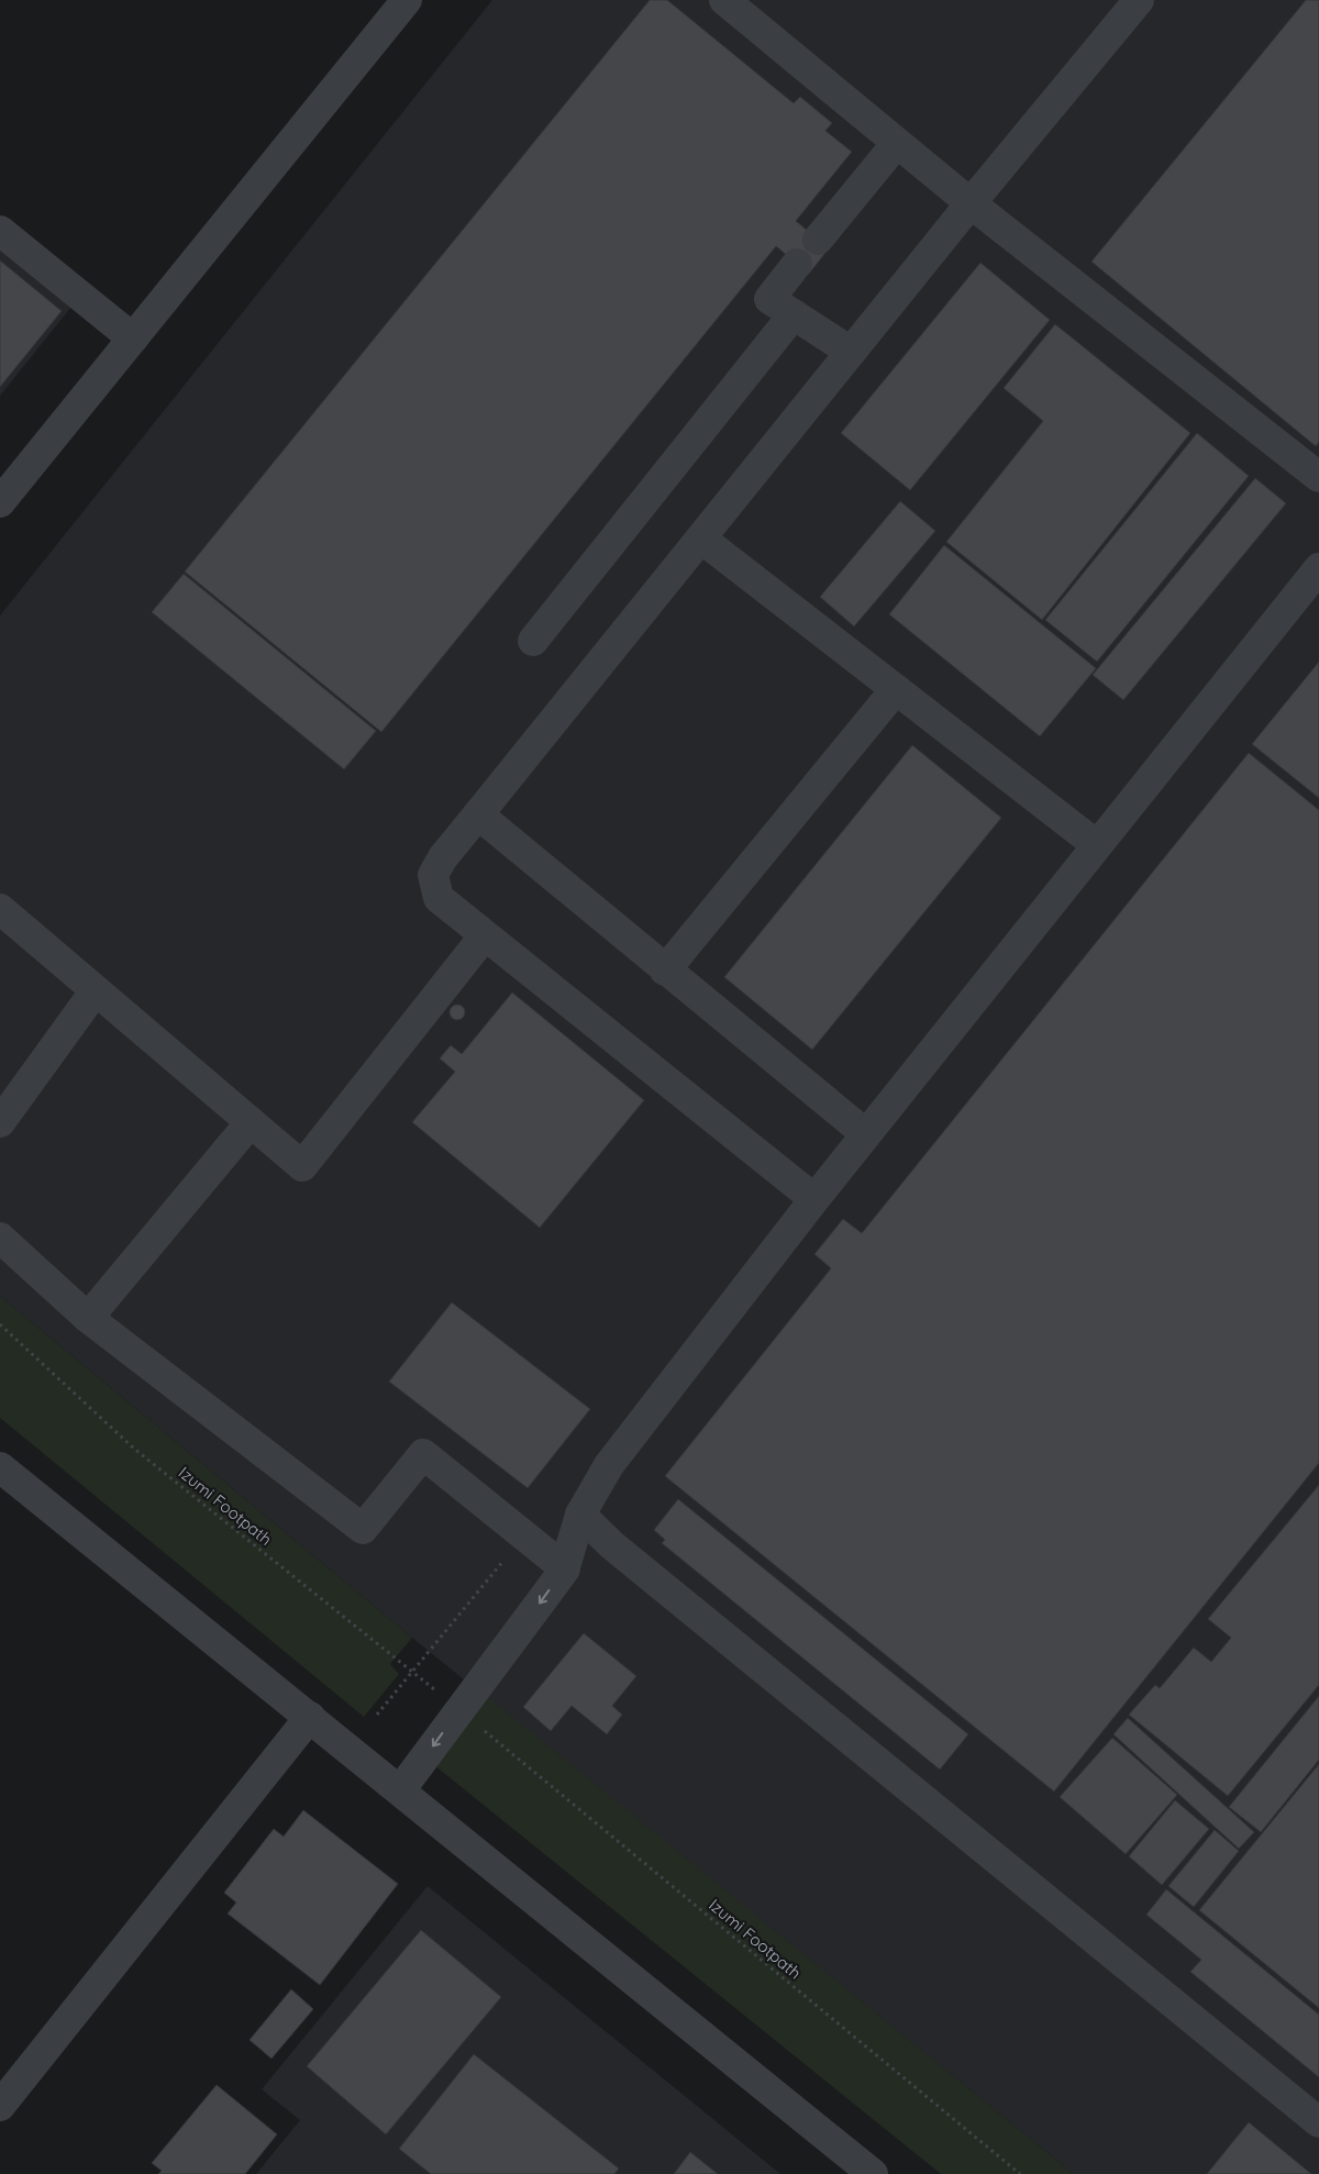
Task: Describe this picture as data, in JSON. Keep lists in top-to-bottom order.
{
  "streets": {
    "path": ["Izumi Footpath"]
  }
}
